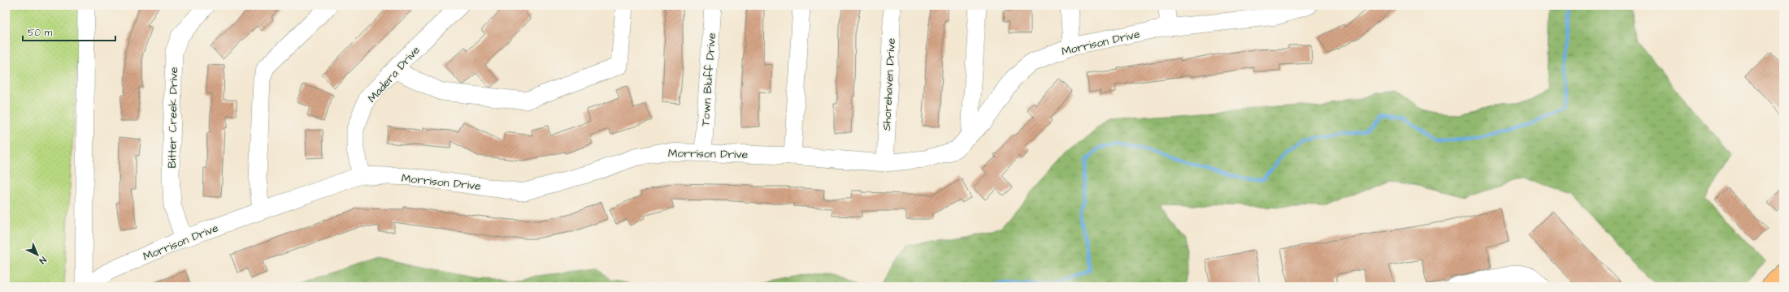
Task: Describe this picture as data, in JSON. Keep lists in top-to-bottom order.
{
  "streets": {
    "street": [
      "Morrison Drive",
      "Madera Drive",
      "Town Bluff Drive",
      "Shorehaven Drive",
      "Bitter Creek Drive"
    ]
  },
  "crossings": [
    ["Morrison Drive", "Madera Drive"],
    ["Morrison Drive", "Town Bluff Drive"],
    ["Morrison Drive", "Shorehaven Drive"],
    ["Morrison Drive", "Bitter Creek Drive"]
  ],
  "scale_bar": "50 m",
  "north": "bottom right"
}
